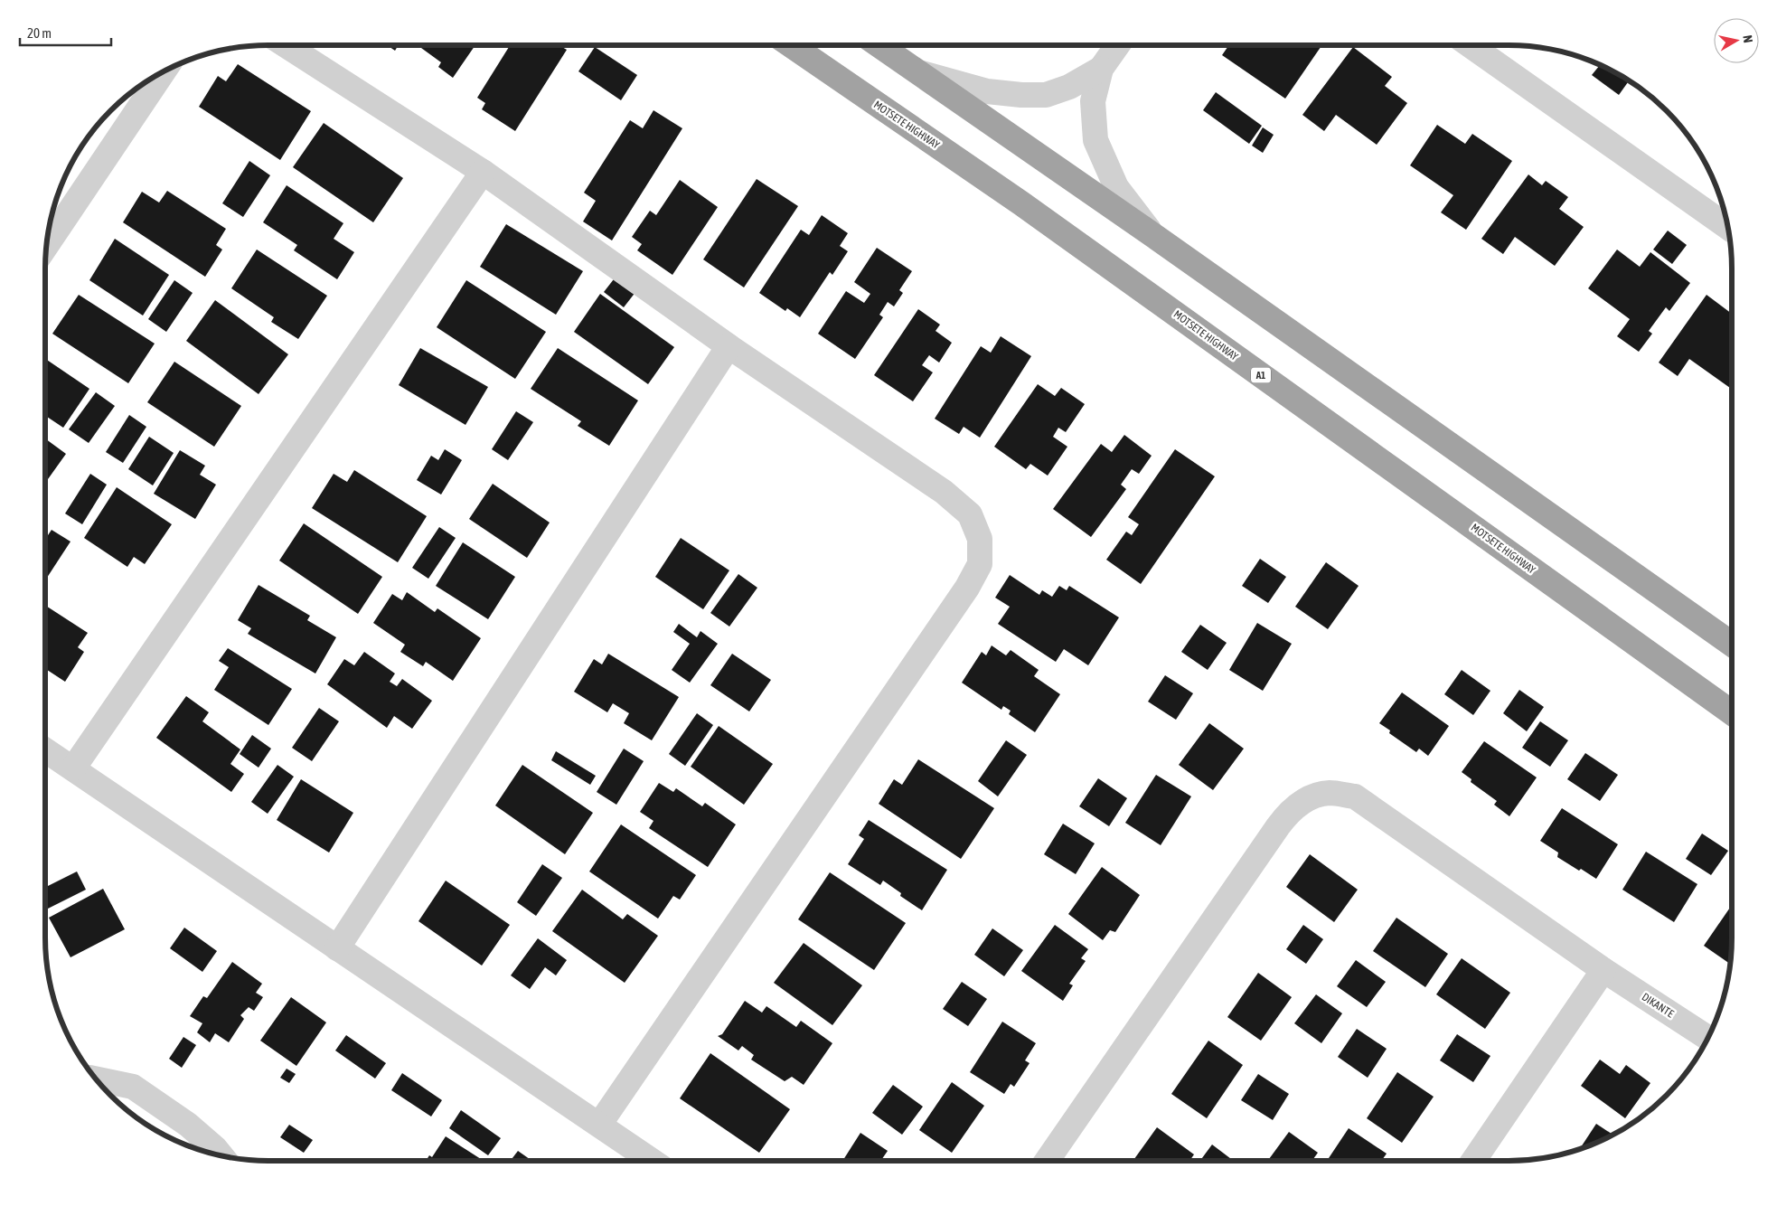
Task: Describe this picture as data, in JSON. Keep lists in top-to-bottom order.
{
  "streets": {
    "highway": ["MOTSETE HIGHWAY", "A1"],
    "street": ["DIKANTE"]
  },
  "scale_bar": "20 m",
  "north": "right"
}
